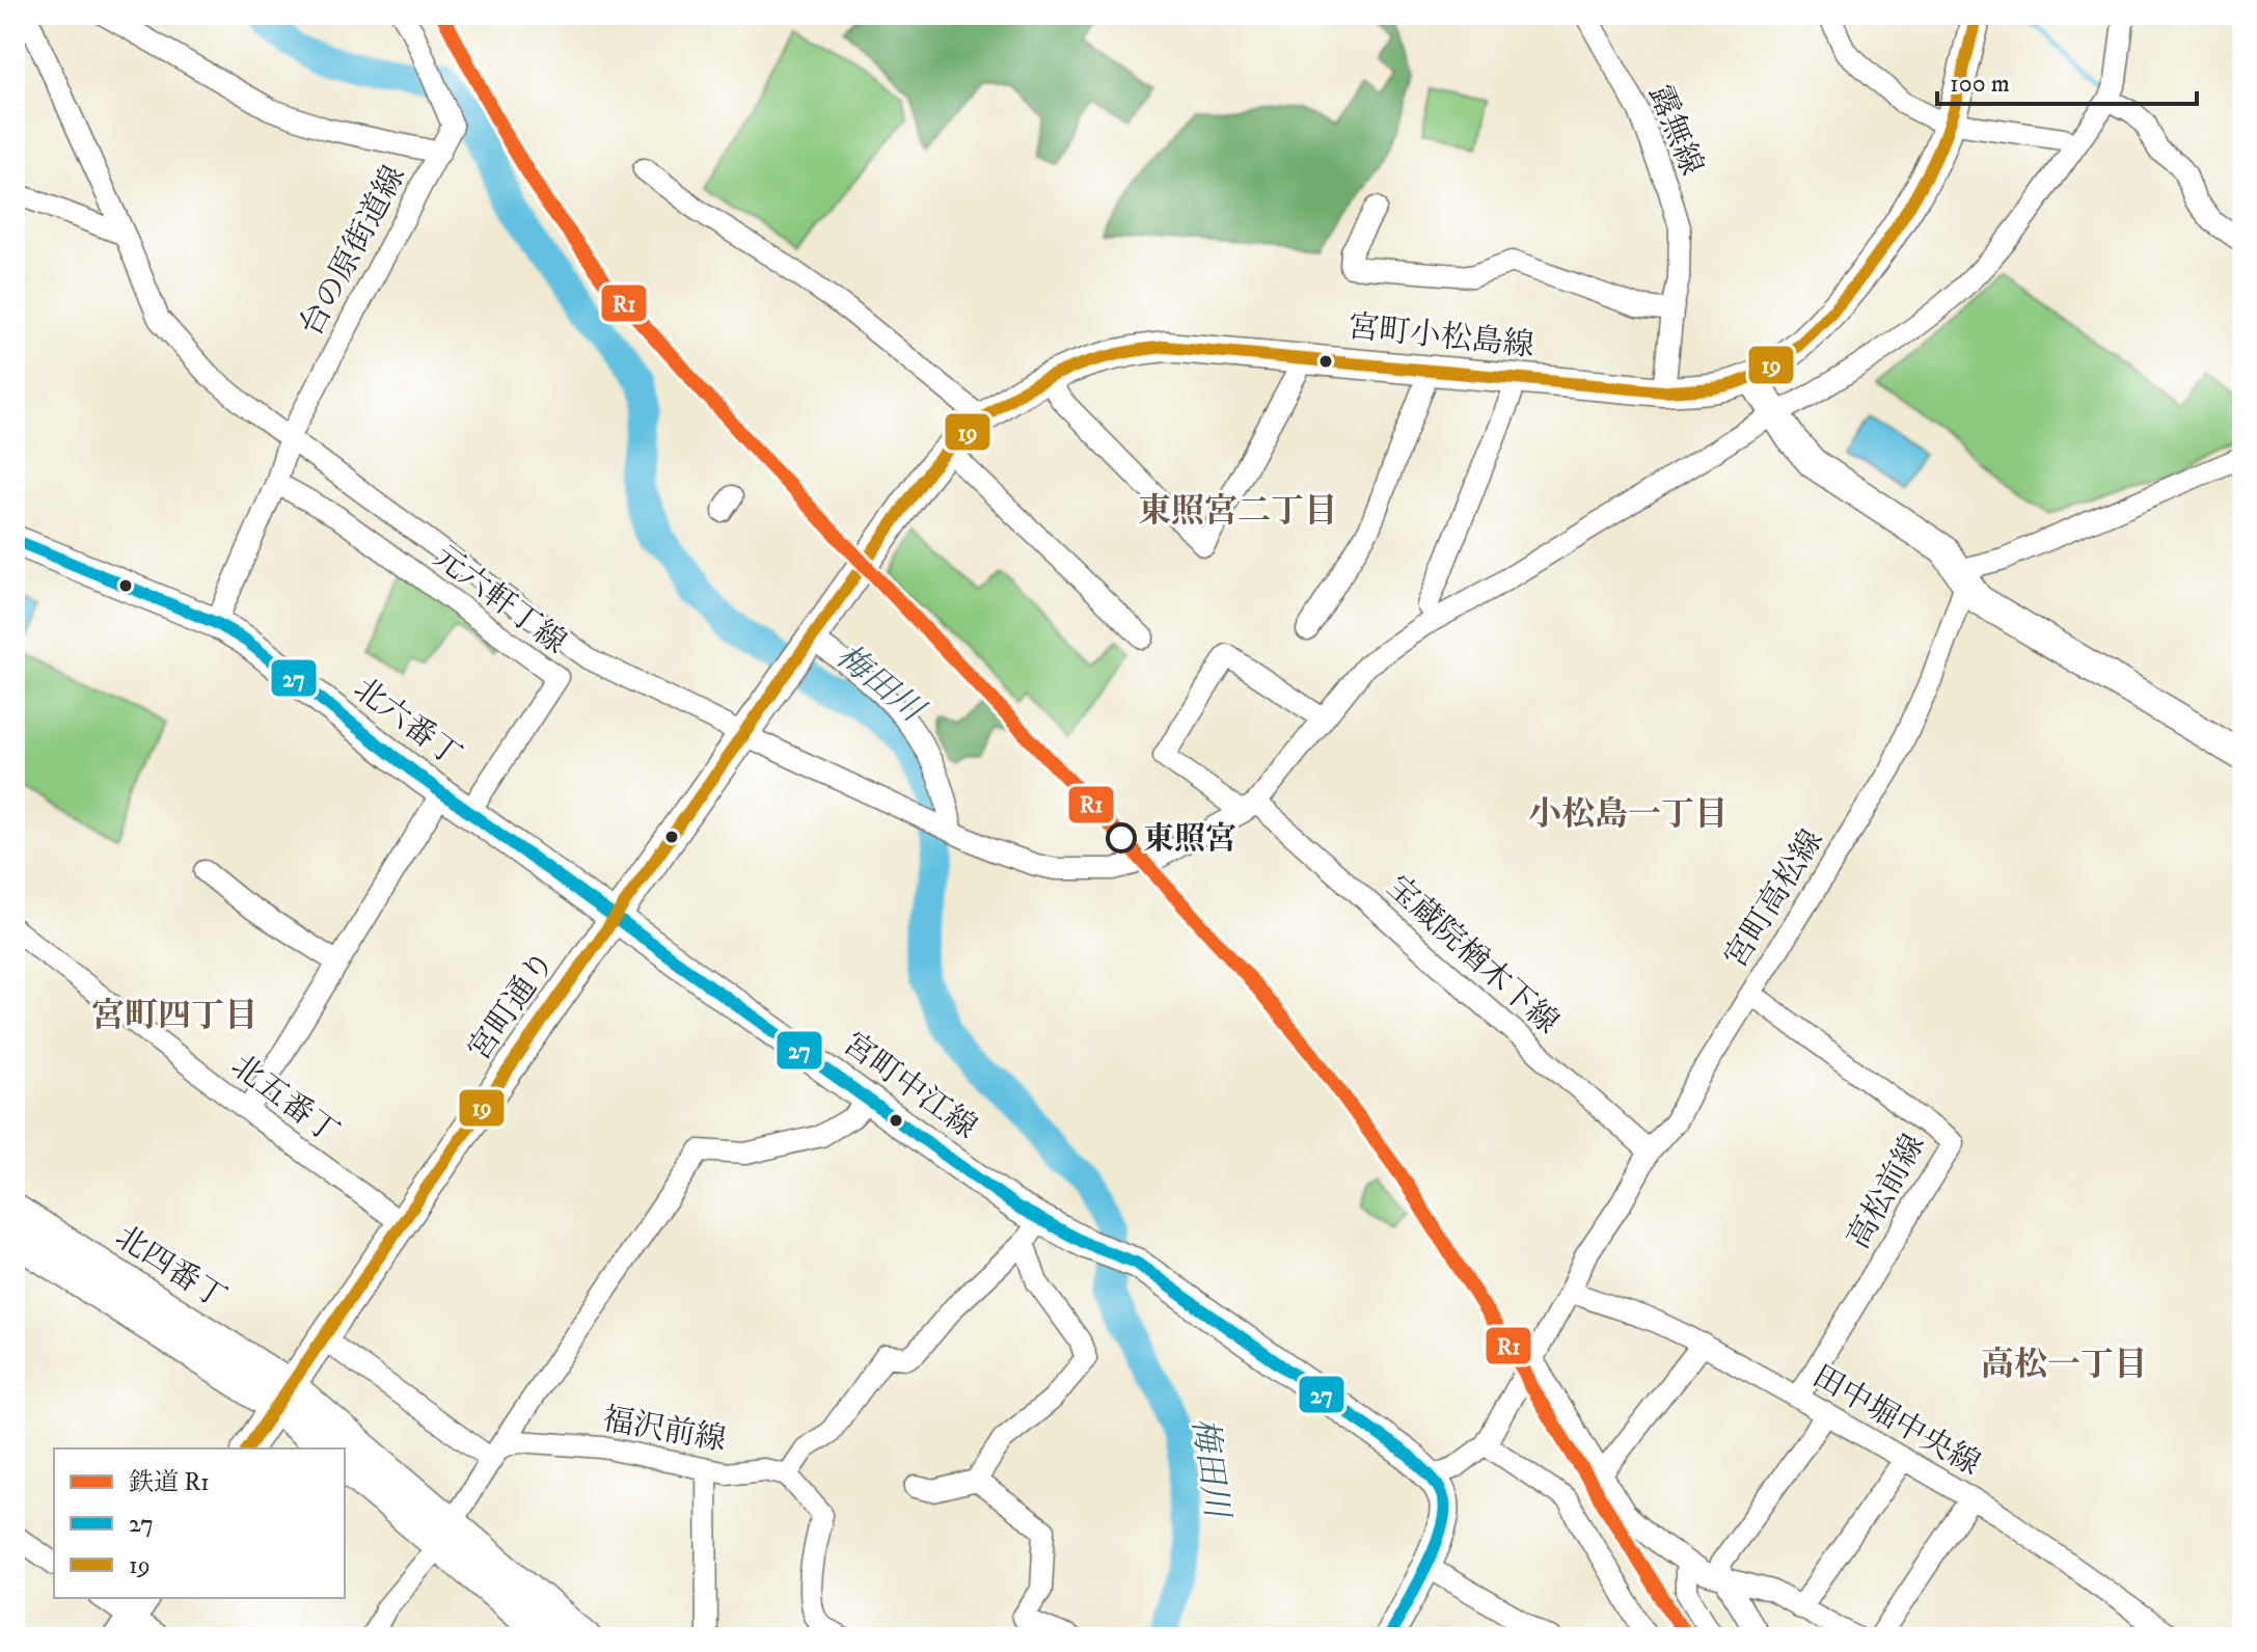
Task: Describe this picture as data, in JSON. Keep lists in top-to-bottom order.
{
  "streets": {
    "street": [
      "露無線",
      "台の原街道線",
      "宮町小松島線",
      "元六軒丁線",
      "北六番丁",
      "宮町高松線",
      "宝蔵院楢木下線",
      "宮町通り",
      "宮町中江線",
      "北五番丁",
      "高松前線",
      "北四番丁",
      "田中堀中央線",
      "福沢前線"
    ]
  },
  "crossings": [
    ["露無線", "宮町小松島線"],
    ["台の原街道線", "元六軒丁線"],
    ["台の原街道線", "北六番丁"],
    ["宮町小松島線", "宮町通り"],
    ["元六軒丁線", "北六番丁"],
    ["北六番丁", "宮町通り"],
    ["北六番丁", "宮町中江線"],
    ["宮町高松線", "宝蔵院楢木下線"],
    ["宮町高松線", "宮町中江線"],
    ["宮町高松線", "高松前線"],
    ["宮町高松線", "田中堀中央線"],
    ["宮町通り", "宮町中江線"],
    ["宮町通り", "北五番丁"],
    ["宮町通り", "北四番丁"],
    ["高松前線", "田中堀中央線"]
  ],
  "districts": [
    "東照宮二丁目",
    "小松島一丁目",
    "宮町四丁目",
    "高松一丁目"
  ],
  "water": ["梅田川"],
  "places": ["東照宮"],
  "lines": ["rail line R1", "transit line 19", "transit line 27"],
  "legend": ["鉄道 R1", "27", "19"],
  "scale_bar": "100 m"
}
